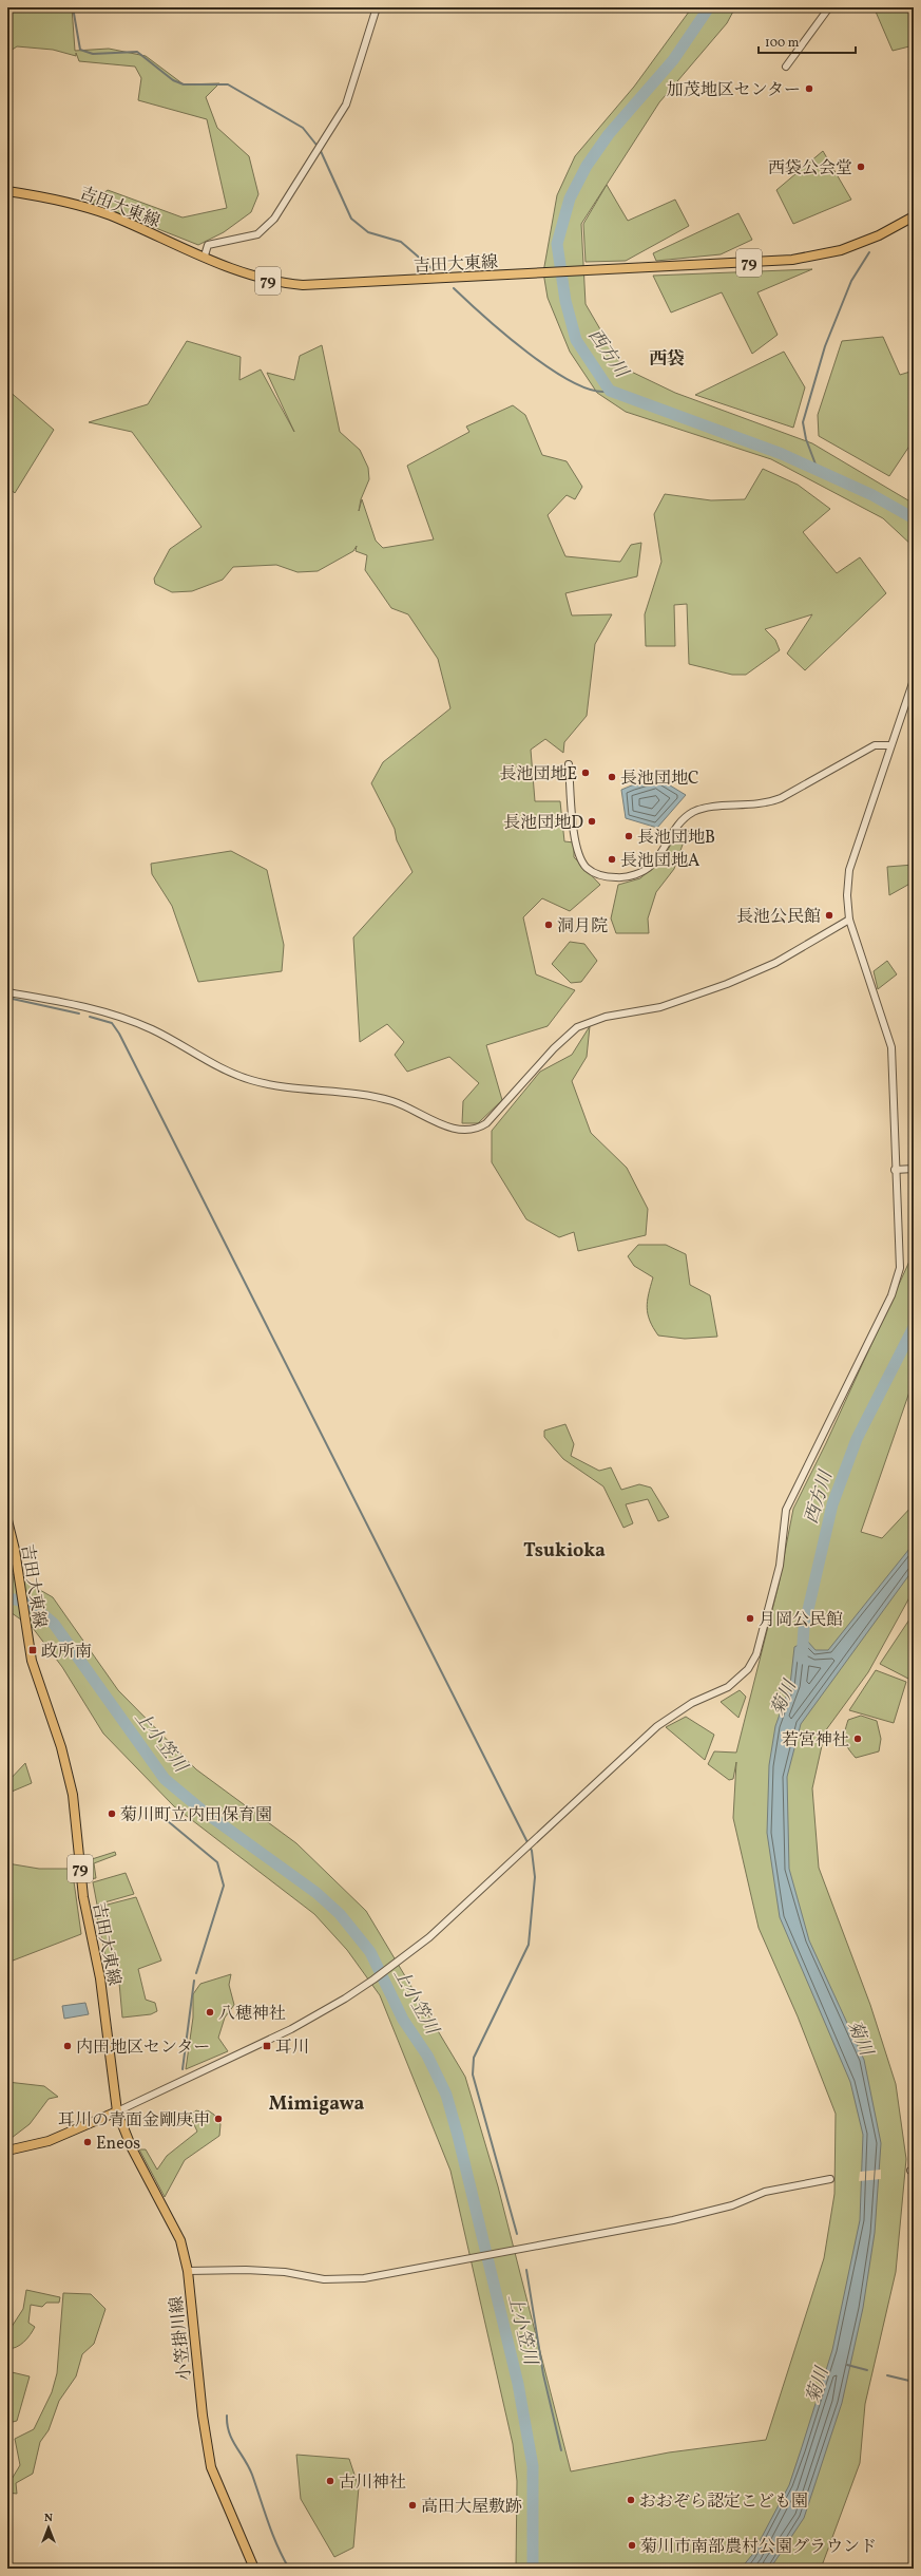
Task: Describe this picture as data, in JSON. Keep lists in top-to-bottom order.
{
  "streets": {
    "main road": ["吉田大東線", "79", "小笠掛川線"]
  },
  "crossings": [
    ["吉田大東線", "小笠掛川線"]
  ],
  "districts": ["西袋", "Tsukioka", "Mimigawa"],
  "water": ["西方川", "菊川", "上小笠川"],
  "places": {
    "other": [
      "加茂地区センター",
      "西袋公会堂",
      "長池団地E",
      "長池団地C",
      "長池団地D",
      "長池団地B",
      "長池団地A",
      "長池公民館",
      "洞月院",
      "月岡公民館",
      "若宮神社",
      "菊川町立内田保育園",
      "八穂神社",
      "内田地区センター",
      "耳川の青面金剛庚申",
      "Eneos",
      "古川神社",
      "おおぞら認定こども園",
      "高田大屋敷跡",
      "菊川市南部農村公園グラウンド"
    ],
    "transit": ["政所南", "耳川"]
  },
  "scale_bar": "100 m",
  "north": "top"
}
